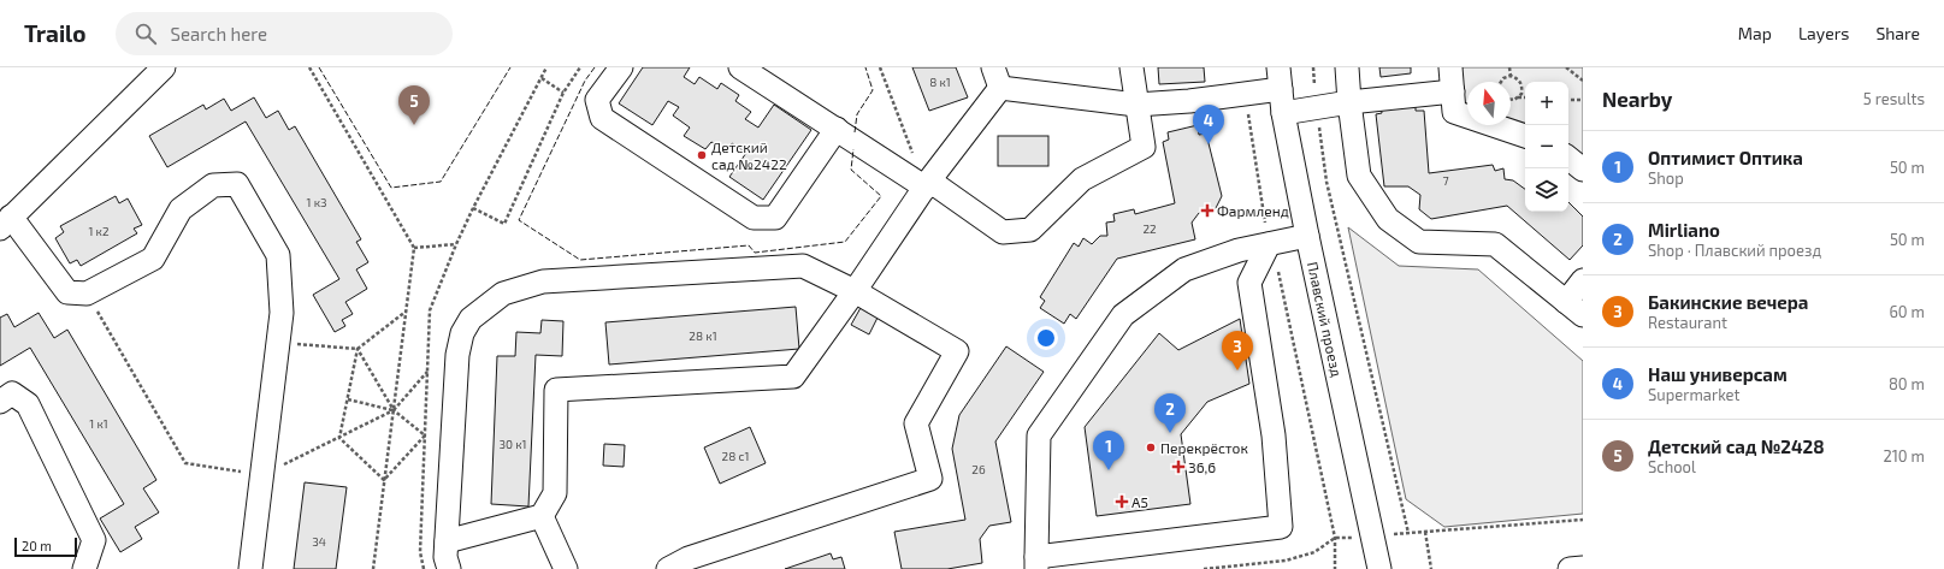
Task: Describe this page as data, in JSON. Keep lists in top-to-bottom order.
{
  "streets": {
    "street": ["Плавский проезд"]
  },
  "places": {
    "other": ["Детский сад №2422", "Перекрёсток"],
    "health": ["Фармленд", "36,6", "А5"]
  },
  "house_numbers": [
    "8 к1",
    "7",
    "1 к3",
    "22",
    "1 к2",
    "28 к1",
    "1 к1",
    "30 к1",
    "28 с1",
    "26",
    "34"
  ],
  "scale_bar": "20 m",
  "north": "top",
  "page": {
    "header": "Trailo",
    "search": "Search here",
    "nav": ["Map", "Layers", "Share"],
    "heading": ["Nearby", "5 results"],
    "map_buttons": ["+", "−"],
    "pins": [
      "5",
      "4",
      "3",
      "2",
      "1"
    ],
    "list": [
      {
        "mark": "1",
        "name": "Оптимист Оптика",
        "note": "Shop",
        "value": "50 m"
      },
      {
        "mark": "2",
        "name": "Mirliano",
        "note": "Shop · Плавский проезд",
        "value": "50 m"
      },
      {
        "mark": "3",
        "name": "Бакинские вечера",
        "note": "Restaurant",
        "value": "60 m"
      },
      {
        "mark": "4",
        "name": "Наш универсам",
        "note": "Supermarket",
        "value": "80 m"
      },
      {
        "mark": "5",
        "name": "Детский сад №2428",
        "note": "School",
        "value": "210 m"
      }
    ],
    "scale": "20 m"
  }
}
